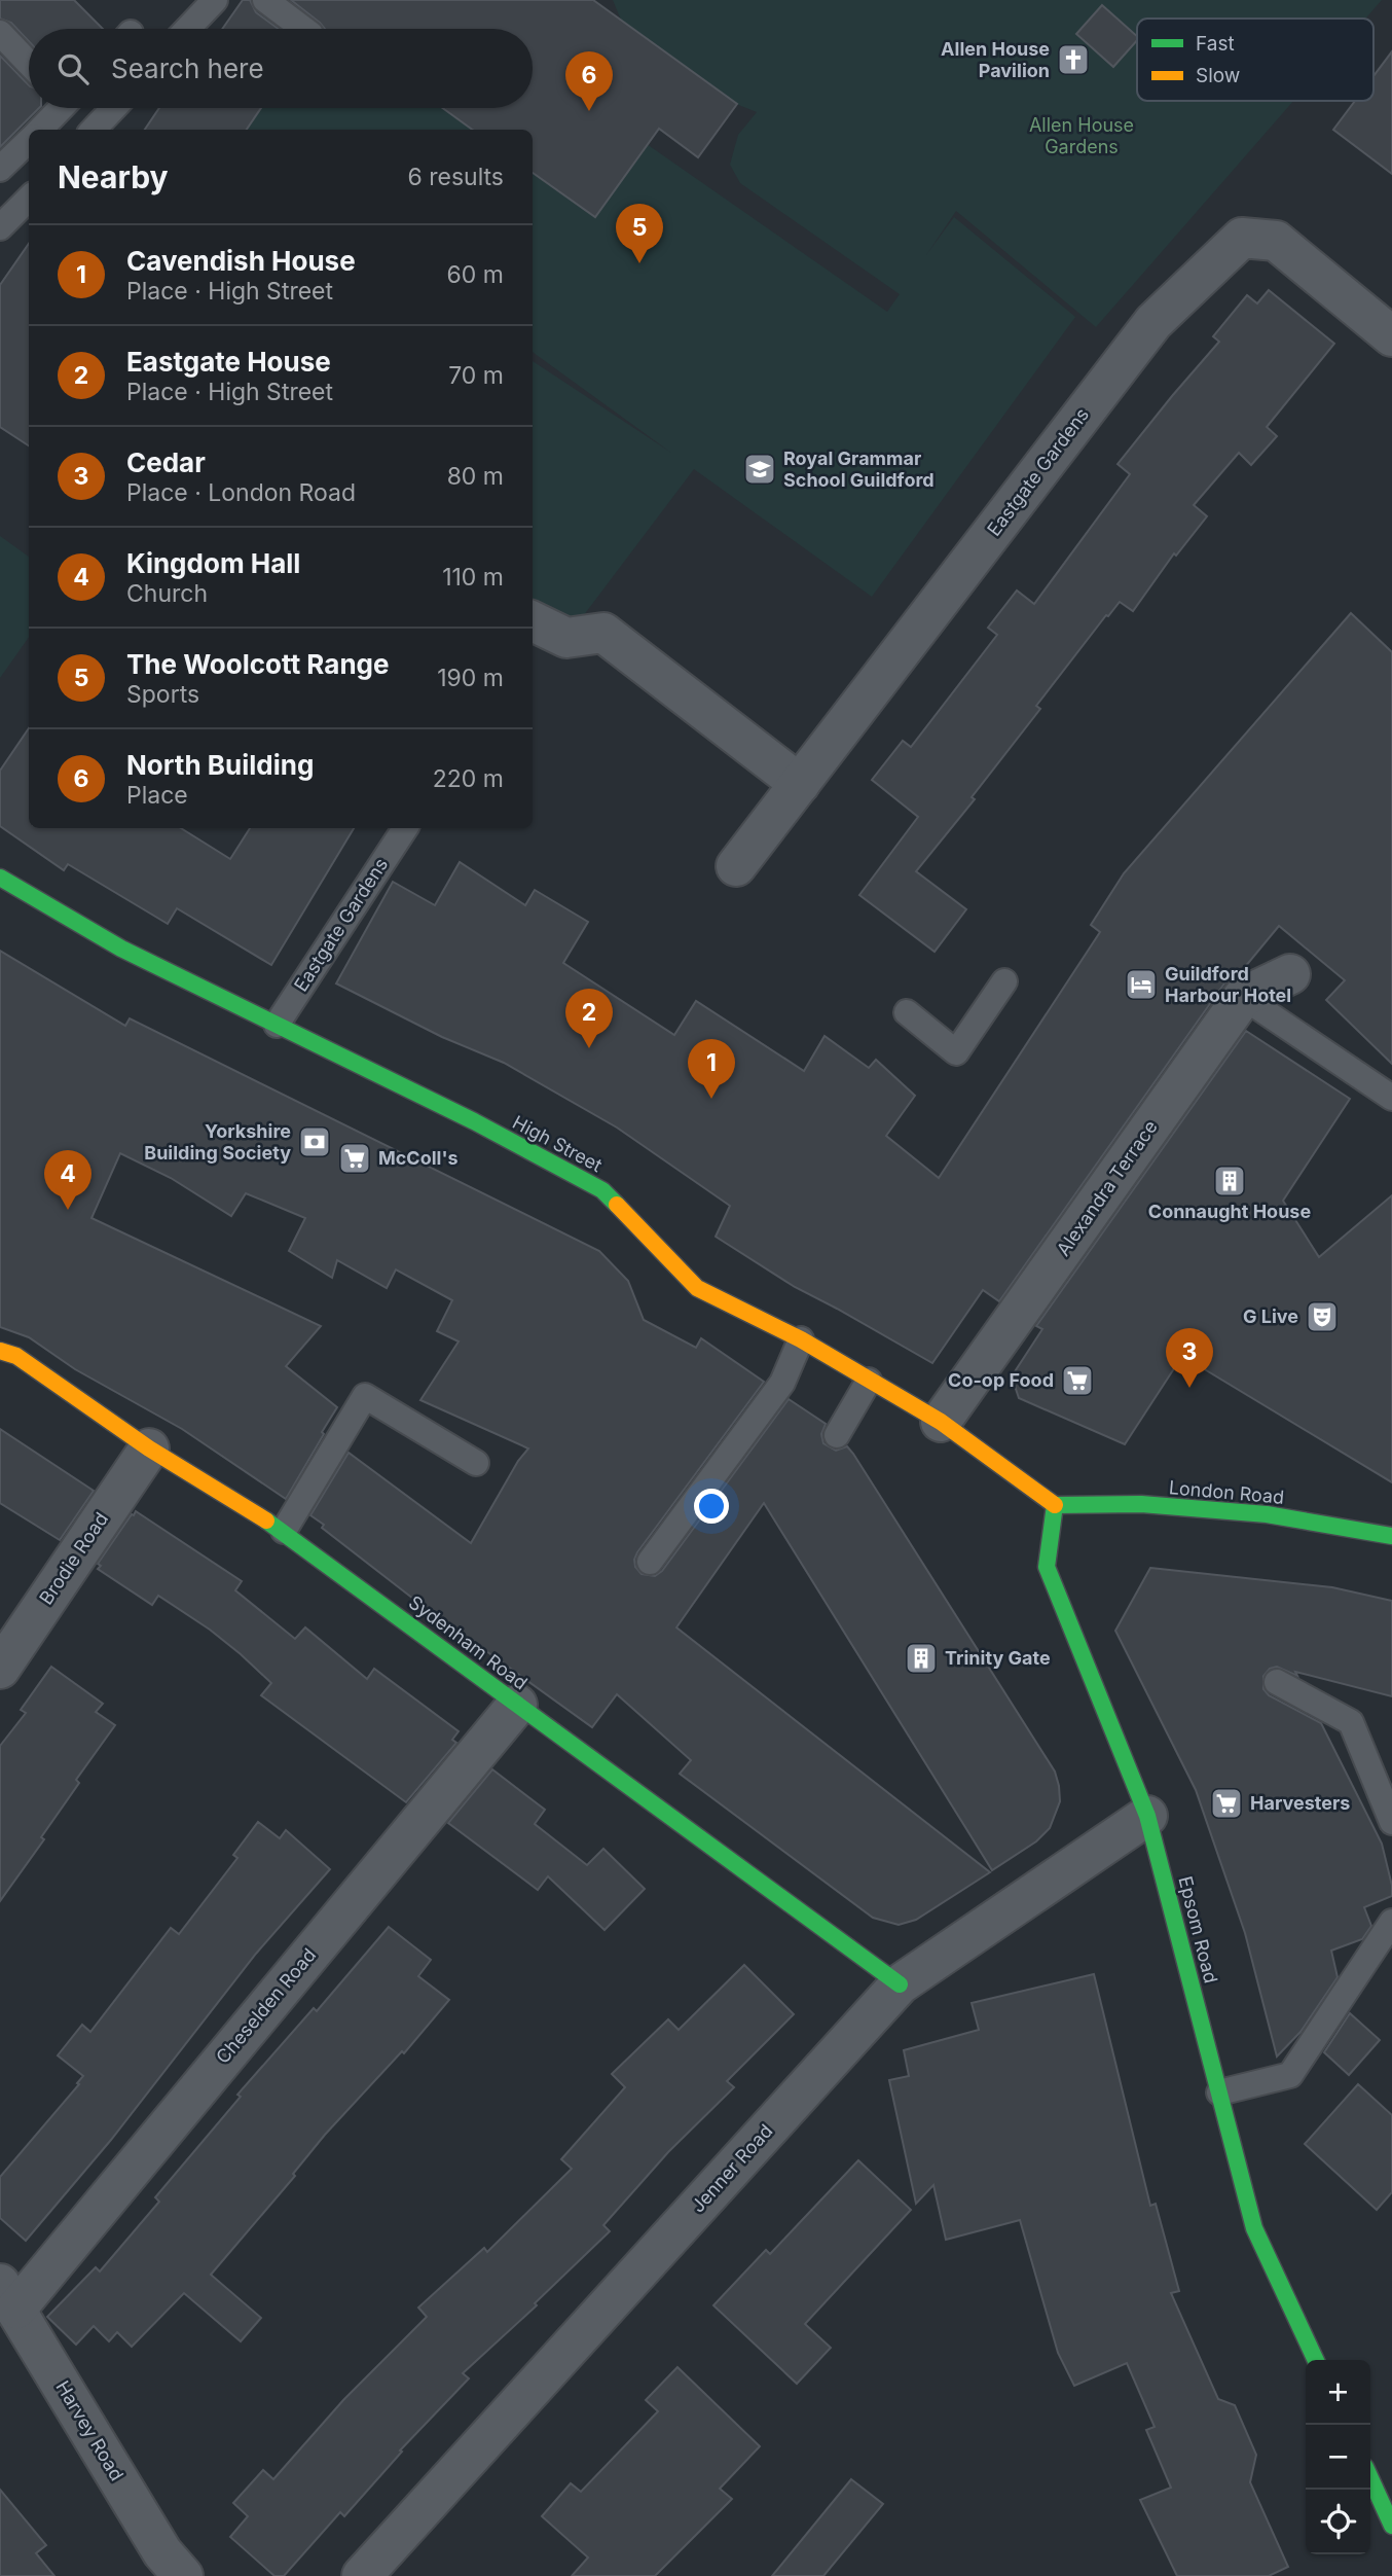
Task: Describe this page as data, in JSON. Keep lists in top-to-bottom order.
{
  "streets": {
    "main road": [
      "High Street",
      "London Road",
      "Sydenham Road",
      "Epsom Road"
    ],
    "street": [
      "Eastgate Gardens",
      "Alexandra Terrace",
      "Brodie Road",
      "Cheselden Road",
      "Jenner Road",
      "Harvey Road"
    ]
  },
  "crossings": [
    ["Eastgate Gardens", "High Street"],
    ["High Street", "Alexandra Terrace"],
    ["High Street", "London Road"],
    ["High Street", "Epsom Road"],
    ["London Road", "Epsom Road"],
    ["Brodie Road", "Sydenham Road"],
    ["Sydenham Road", "Cheselden Road"],
    ["Sydenham Road", "Jenner Road"],
    ["Epsom Road", "Jenner Road"],
    ["Cheselden Road", "Harvey Road"]
  ],
  "parks": ["Allen House Gardens"],
  "places": {
    "church": ["Allen House Pavilion"],
    "school or university": ["Royal Grammar School Guildford"],
    "hotel": ["Guildford Harbour Hotel"],
    "bank": ["Yorkshire Building Society"],
    "supermarket": ["McColl's", "Co-op Food", "Harvesters"],
    "building": ["Connaught House", "Trinity Gate"],
    "theatre": ["G Live"]
  },
  "legend": ["Fast", "Slow"],
  "page": {
    "search": "Search here",
    "pins": [
      "6",
      "5",
      "2",
      "1",
      "4",
      "3"
    ],
    "heading": ["Nearby", "6 results"],
    "list": [
      {
        "mark": "1",
        "name": "Cavendish House",
        "note": "Place · High Street",
        "value": "60 m"
      },
      {
        "mark": "2",
        "name": "Eastgate House",
        "note": "Place · High Street",
        "value": "70 m"
      },
      {
        "mark": "3",
        "name": "Cedar",
        "note": "Place · London Road",
        "value": "80 m"
      },
      {
        "mark": "4",
        "name": "Kingdom Hall",
        "note": "Church",
        "value": "110 m"
      },
      {
        "mark": "5",
        "name": "The Woolcott Range",
        "note": "Sports",
        "value": "190 m"
      },
      {
        "mark": "6",
        "name": "North Building",
        "note": "Place",
        "value": "220 m"
      }
    ],
    "map_buttons": ["+", "−"]
  }
}
